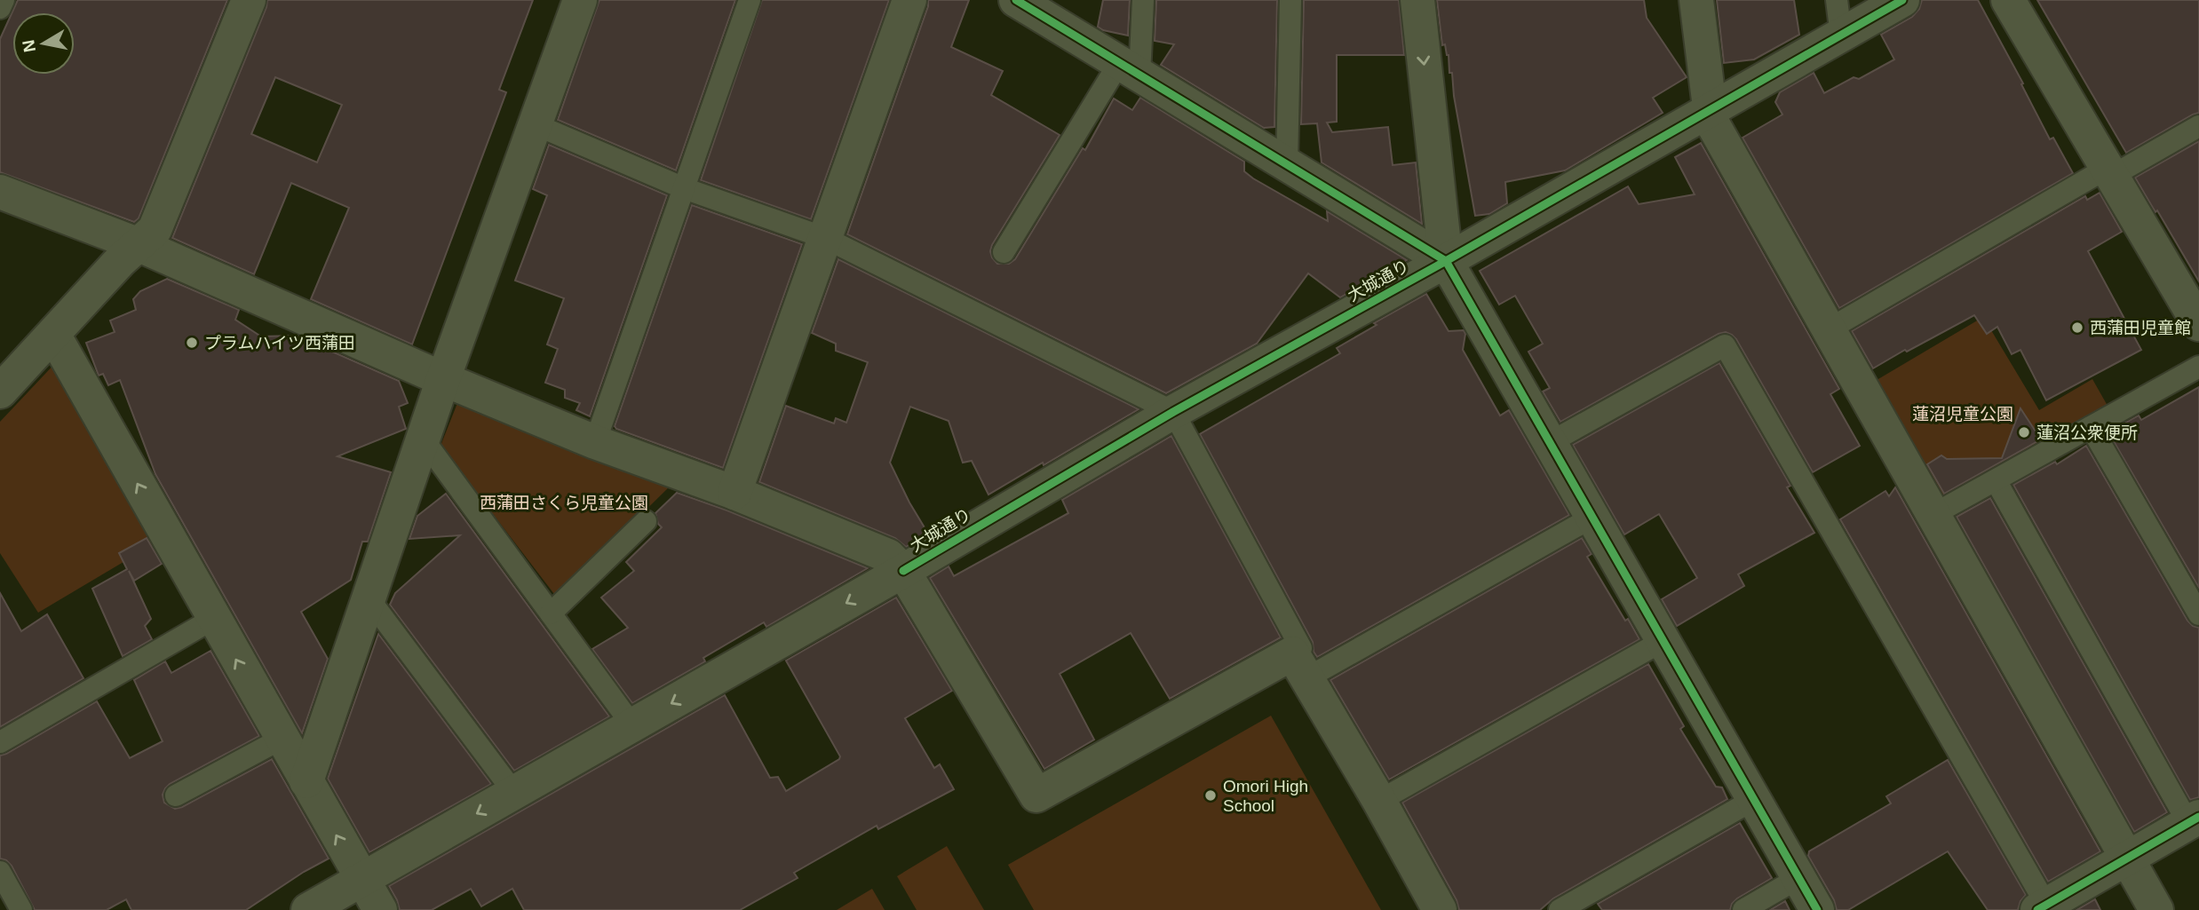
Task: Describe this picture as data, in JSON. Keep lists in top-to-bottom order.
{
  "streets": {
    "street": ["大城通り"]
  },
  "parks": ["蓮沼児童公園", "西蒲田さくら児童公園"],
  "places": [
    "西蒲田児童館",
    "プラムハイツ西蒲田",
    "蓮沼公衆便所",
    "Omori High School"
  ],
  "north": "left"
}
